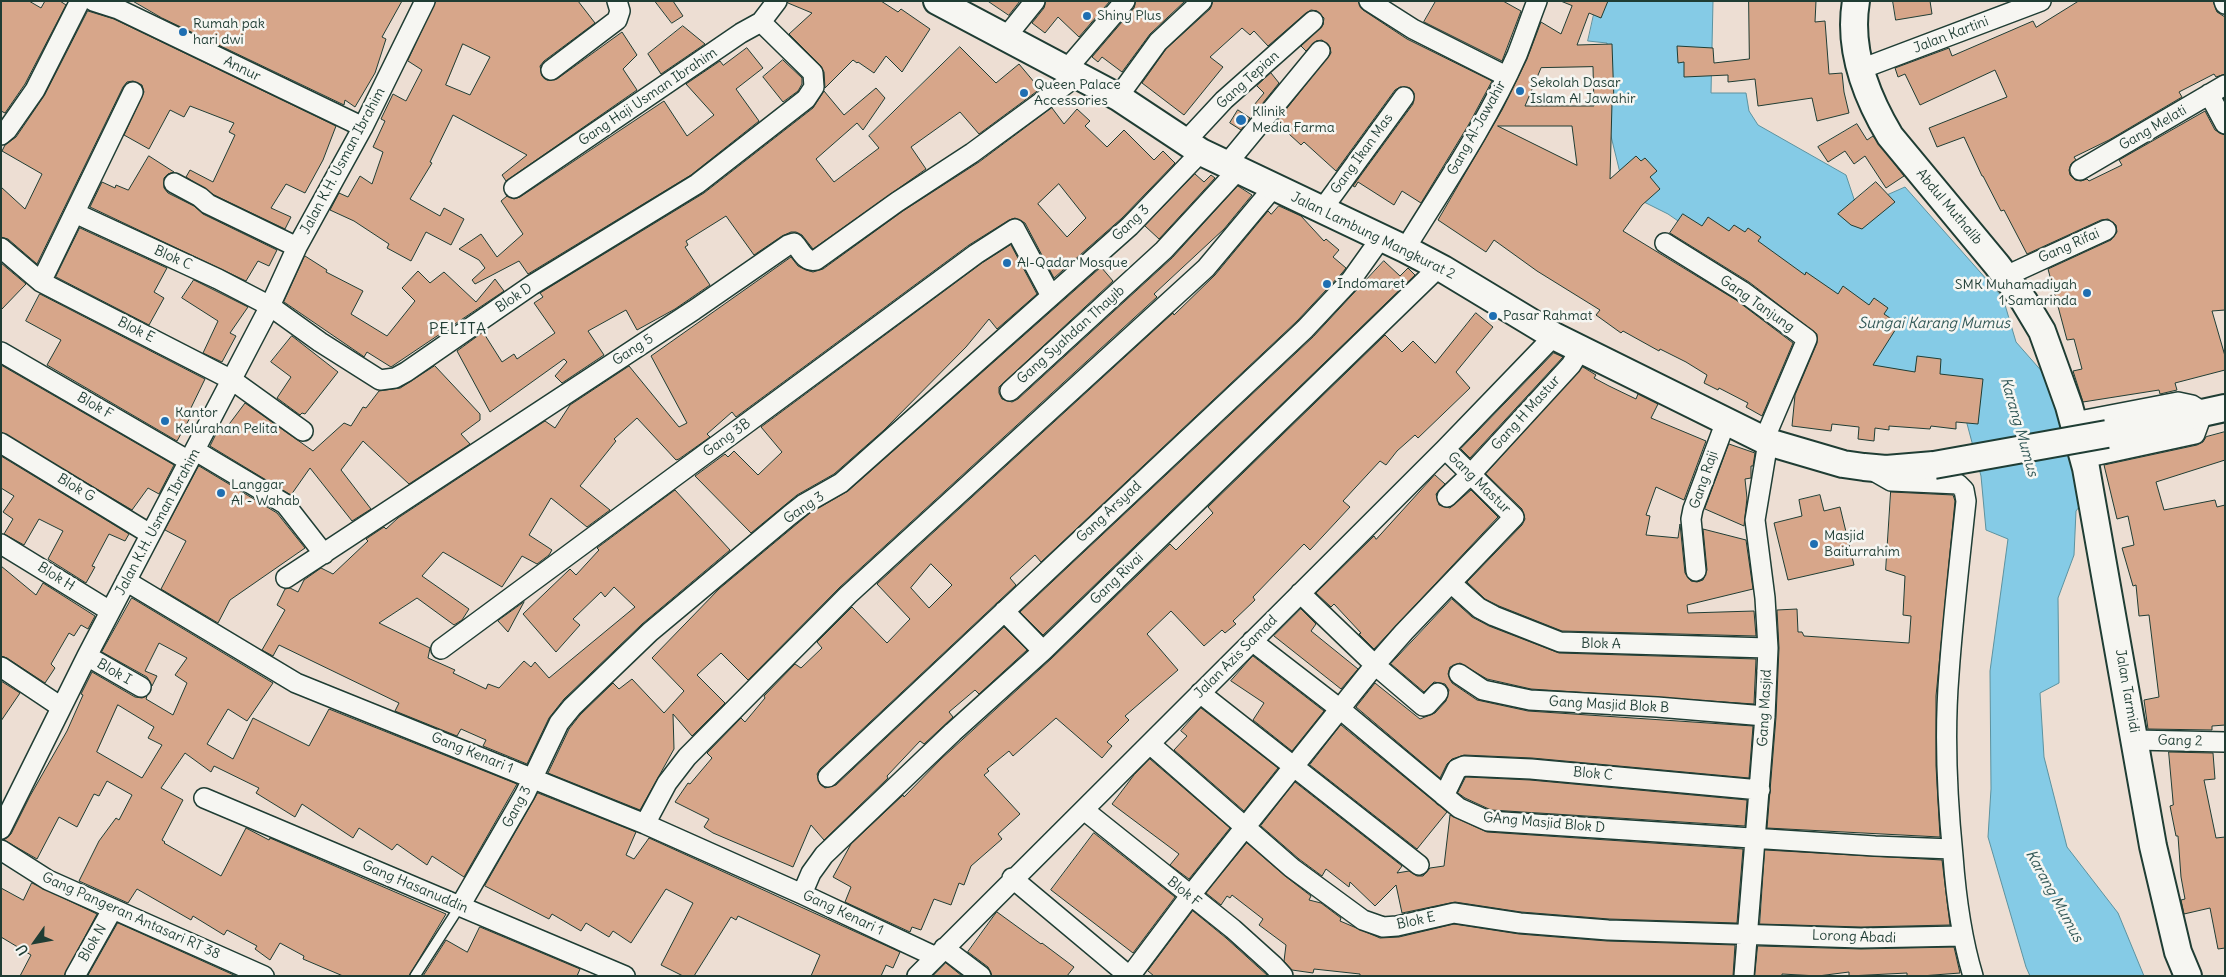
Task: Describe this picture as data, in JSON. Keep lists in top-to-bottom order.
{
  "streets": {
    "street": [
      "Jalan Kartini",
      "Annur",
      "Gang Tepian",
      "Gang Haji Usman Ibrahim",
      "Gang Al-Jawahir",
      "Gang Melati",
      "Gang Ikan Mas",
      "Jalan K.H. Usman Ibrahim",
      "Abdul Muthalib",
      "Gang 3",
      "Jalan Lambung Mangkurat 2",
      "Gang Rifai",
      "Blok C",
      "Blok D",
      "Gang Tanjung",
      "Blok E",
      "Gang Syahdan Thayib",
      "Gang 5",
      "Blok F",
      "Gang H Mastur",
      "Gang 3B",
      "Gang Raji",
      "Gang Mastur",
      "Blok G",
      "Gang Arsyad",
      "Blok H",
      "Gang Rivai",
      "Blok A",
      "Jalan Azis Samad",
      "Blok I",
      "Jalan Tarmidi",
      "Gang Masjid Blok B",
      "Gang Masjid",
      "Gang 2",
      "Gang Kenari 1",
      "GAng Masjid Blok D",
      "Gang Hasanuddin",
      "Gang Pangeran Antasari RT 38",
      "Lorong Abadi",
      "Blok N"
    ]
  },
  "crossings": [
    ["Jalan Kartini", "Abdul Muthalib"],
    ["Annur", "Jalan K.H. Usman Ibrahim"],
    ["Gang Tepian", "Gang 3"],
    ["Gang Tepian", "Jalan Lambung Mangkurat 2"],
    ["Gang Haji Usman Ibrahim", "Blok D"],
    ["Gang Al-Jawahir", "Jalan Lambung Mangkurat 2"],
    ["Gang Ikan Mas", "Jalan Lambung Mangkurat 2"],
    ["Jalan K.H. Usman Ibrahim", "Blok C"],
    ["Jalan K.H. Usman Ibrahim", "Blok D"],
    ["Jalan K.H. Usman Ibrahim", "Blok E"],
    ["Jalan K.H. Usman Ibrahim", "Blok F"],
    ["Jalan K.H. Usman Ibrahim", "Blok G"],
    ["Jalan K.H. Usman Ibrahim", "Blok H"],
    ["Jalan K.H. Usman Ibrahim", "Blok I"],
    ["Jalan K.H. Usman Ibrahim", "Gang Kenari 1"],
    ["Abdul Muthalib", "Gang Rifai"],
    ["Abdul Muthalib", "Jalan Tarmidi"],
    ["Gang 3", "Jalan Lambung Mangkurat 2"],
    ["Gang 3", "Gang 3B"],
    ["Gang 3", "Gang Kenari 1"],
    ["Gang 3", "Gang Hasanuddin"],
    ["Jalan Lambung Mangkurat 2", "Gang Tanjung"],
    ["Jalan Lambung Mangkurat 2", "Gang Syahdan Thayib"],
    ["Jalan Lambung Mangkurat 2", "Gang 5"],
    ["Jalan Lambung Mangkurat 2", "Gang H Mastur"],
    ["Jalan Lambung Mangkurat 2", "Gang Raji"],
    ["Jalan Lambung Mangkurat 2", "Gang Arsyad"],
    ["Jalan Lambung Mangkurat 2", "Gang Rivai"],
    ["Jalan Lambung Mangkurat 2", "Jalan Azis Samad"],
    ["Jalan Lambung Mangkurat 2", "Gang Masjid"],
    ["Blok C", "Blok D"],
    ["Blok C", "Gang Masjid"],
    ["Blok C", "GAng Masjid Blok D"],
    ["Gang Tanjung", "Gang Masjid"],
    ["Blok E", "Jalan Azis Samad"],
    ["Blok E", "Gang Masjid"],
    ["Blok E", "Lorong Abadi"],
    ["Gang 5", "Blok F"],
    ["Blok F", "Jalan Azis Samad"],
    ["Gang H Mastur", "Gang Mastur"],
    ["Gang Mastur", "Blok A"],
    ["Gang Mastur", "Jalan Azis Samad"],
    ["Gang Rivai", "Gang Kenari 1"],
    ["Blok A", "Gang Masjid"],
    ["Jalan Azis Samad", "Gang Kenari 1"],
    ["Jalan Azis Samad", "GAng Masjid Blok D"],
    ["Jalan Tarmidi", "Gang 2"],
    ["Gang Masjid Blok B", "Gang Masjid"],
    ["Gang Masjid", "GAng Masjid Blok D"],
    ["Gang Masjid", "Lorong Abadi"],
    ["Gang Pangeran Antasari RT 38", "Blok N"]
  ],
  "districts": ["PELITA"],
  "water": ["Sungai Karang Mumus", "Karang Mumus"],
  "places": [
    "Shiny Plus",
    "Rumah pak hari dwi",
    "Sekolah Dasar Islam Al Jawahir",
    "Queen Palace Accessories",
    "Klinik Media Farma",
    "Al-Qadar Mosque",
    "Indomaret",
    "SMK Muhamadiyah 1 Samarinda",
    "Pasar Rahmat",
    "Kantor Kelurahan Pelita",
    "Langgar Al - Wahab",
    "Masjid Baiturrahim"
  ],
  "north": "bottom left"
}
